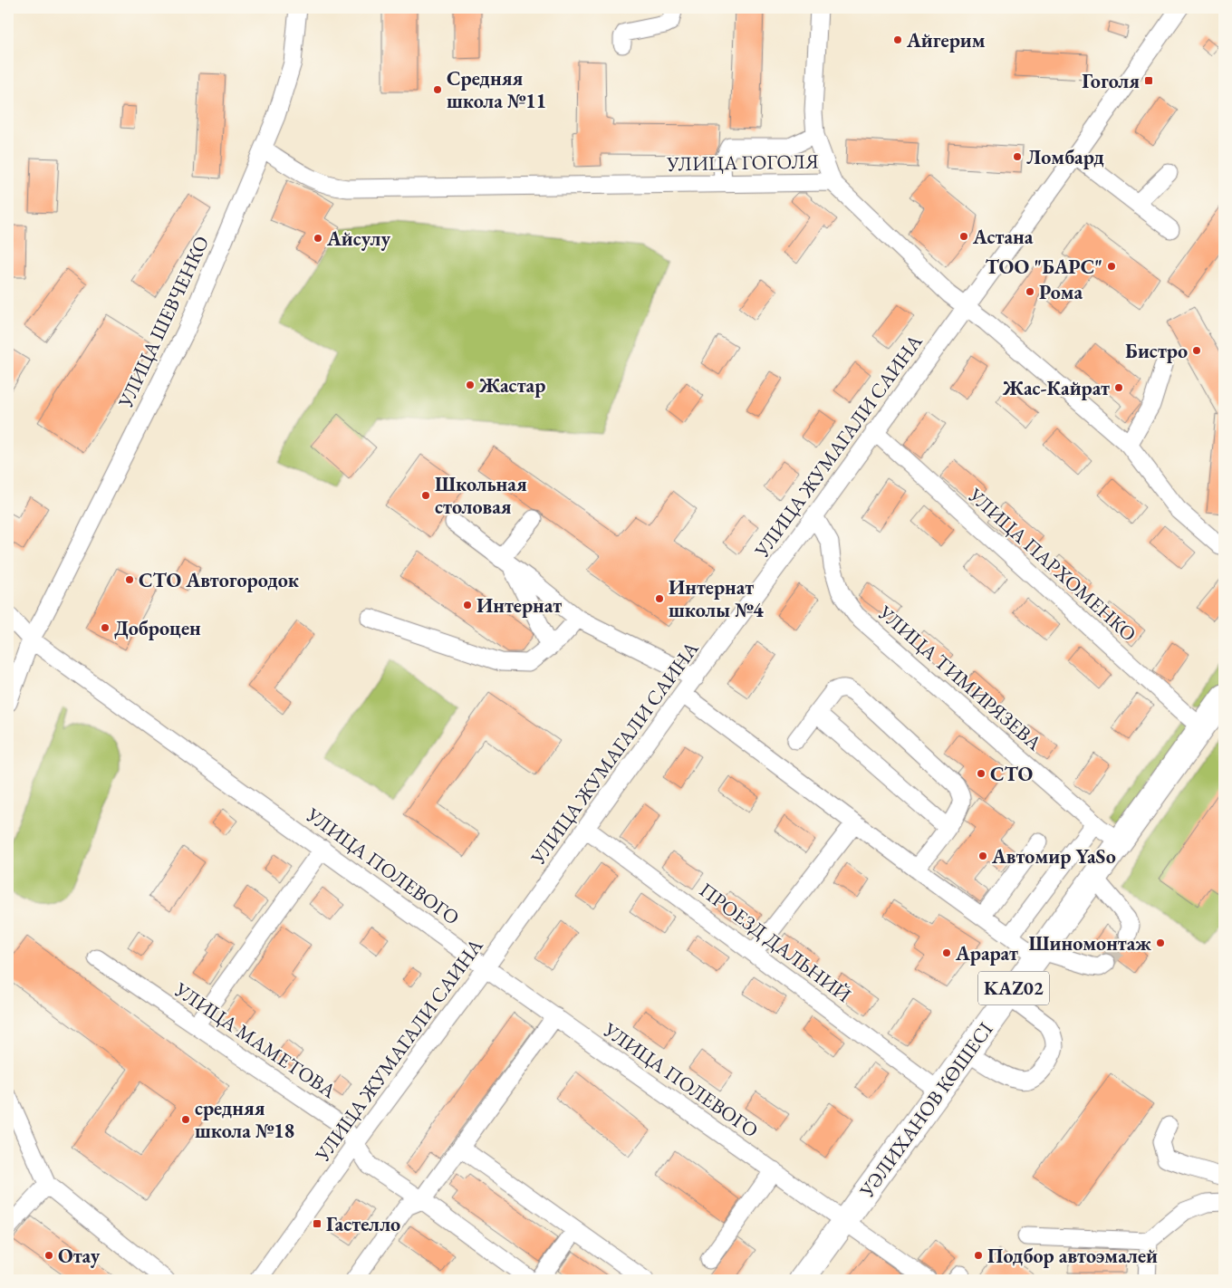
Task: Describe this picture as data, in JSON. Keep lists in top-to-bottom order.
{
  "streets": {
    "highway": ["KАZ02", "УӘЛИХАНОВ КӨШЕСІ"],
    "street": [
      "УЛИЦА ГОГОЛЯ",
      "УЛИЦА ШЕВЧЕНКО",
      "УЛИЦА ЖУМАГАЛИ САИНА",
      "УЛИЦА ПАРХОМЕНКО",
      "УЛИЦА ТИМИРЯЗЕВА",
      "УЛИЦА ПОЛЕВОГО",
      "ПРОЕЗД ДАЛЬНИЙ",
      "УЛИЦА МАМЕТОВА"
    ]
  },
  "crossings": [
    ["УЛИЦА ГОГОЛЯ", "УЛИЦА ШЕВЧЕНКО"],
    ["УЛИЦА ГОГОЛЯ", "УЛИЦА ЖУМАГАЛИ САИНА"],
    ["УЛИЦА ШЕВЧЕНКО", "УЛИЦА ПОЛЕВОГО"],
    ["УЛИЦА ЖУМАГАЛИ САИНА", "УЛИЦА ПАРХОМЕНКО"],
    ["УЛИЦА ЖУМАГАЛИ САИНА", "УЛИЦА ТИМИРЯЗЕВА"],
    ["УЛИЦА ЖУМАГАЛИ САИНА", "УЛИЦА ПОЛЕВОГО"],
    ["УЛИЦА ЖУМАГАЛИ САИНА", "ПРОЕЗД ДАЛЬНИЙ"],
    ["УЛИЦА ЖУМАГАЛИ САИНА", "УЛИЦА МАМЕТОВА"],
    ["УЛИЦА ПАРХОМЕНКО", "УӘЛИХАНОВ КӨШЕСІ"],
    ["УЛИЦА ТИМИРЯЗЕВА", "УӘЛИХАНОВ КӨШЕСІ"],
    ["УЛИЦА ПОЛЕВОГО", "УӘЛИХАНОВ КӨШЕСІ"],
    ["ПРОЕЗД ДАЛЬНИЙ", "УӘЛИХАНОВ КӨШЕСІ"]
  ],
  "places": {
    "other": [
      "Айгерим",
      "Средняя школа №11",
      "Ломбард",
      "Астана",
      "Айсулу",
      "ТОО \"БАРС\"",
      "Рома",
      "Бистро",
      "Жастар",
      "Жас-Кайрат",
      "Школьная столовая",
      "СТО Автогородок",
      "Интернат школы №4",
      "Интернат",
      "Доброцен",
      "СТО",
      "Автомир YaSo",
      "Шиномонтаж",
      "Арарат",
      "средняя школа №18",
      "Отау",
      "Подбор автоэмалей"
    ],
    "transit": ["Гоголя", "Гастелло"]
  }
}
